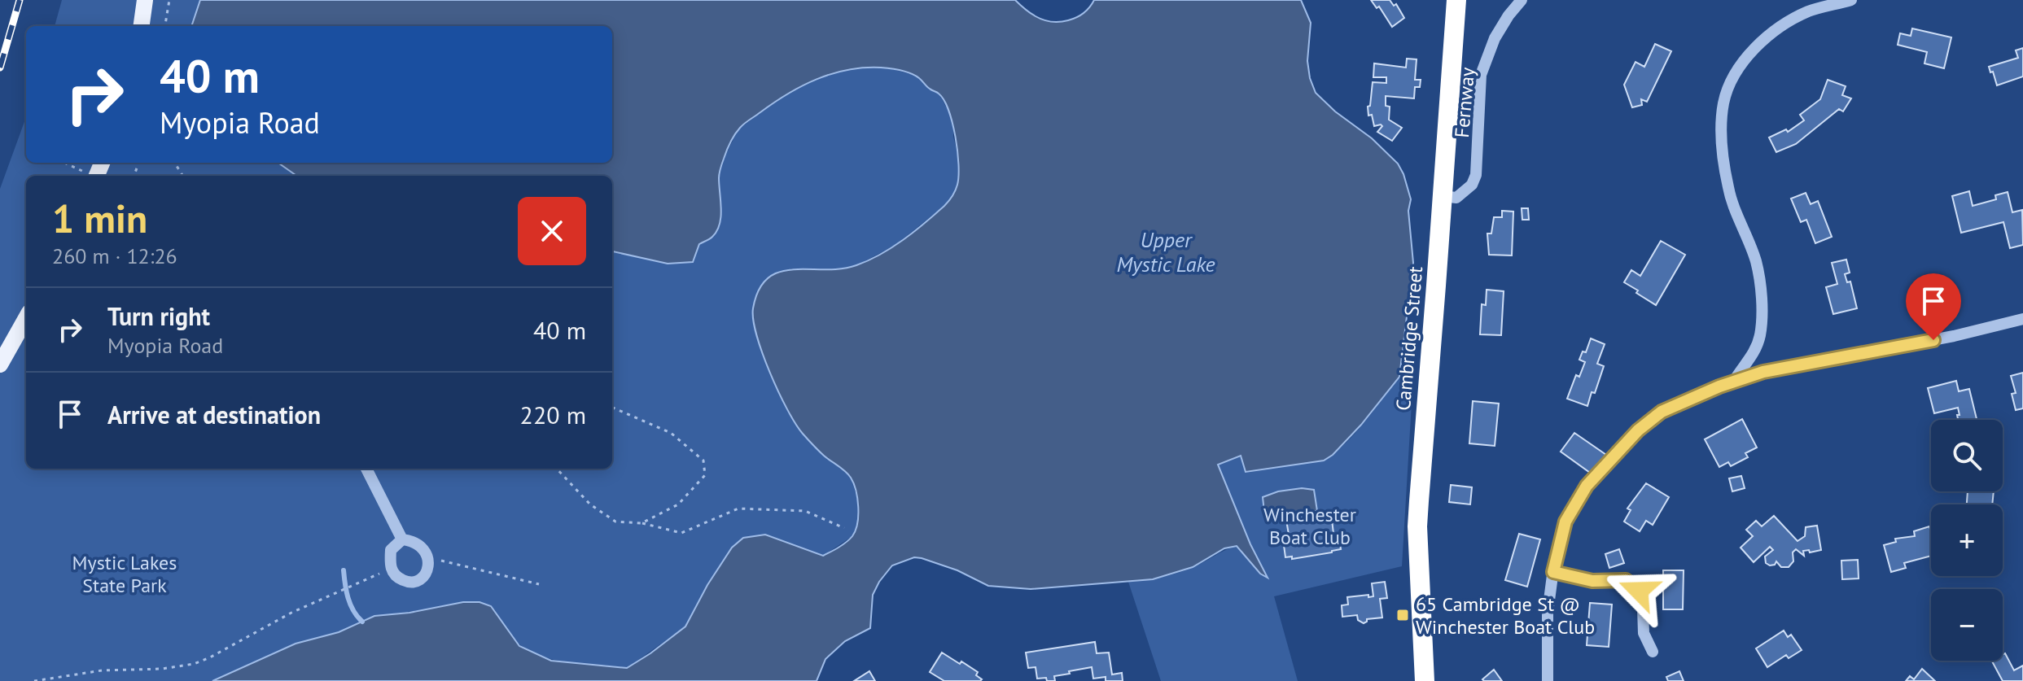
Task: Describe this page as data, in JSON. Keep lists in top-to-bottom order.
{
  "streets": {
    "highway": ["Cambridge Street"],
    "street": ["Fernway"]
  },
  "crossings": [
    ["Fernway", "Cambridge Street"]
  ],
  "water": ["Upper Mystic Lake"],
  "parks": ["Winchester Boat Club", "Mystic Lakes State Park"],
  "places": {
    "transit": ["65 Cambridge St @ Winchester Boat Club"]
  },
  "page": {
    "turn": ["40 m", "Myopia Road"],
    "heading": ["1 min", "260 m · 12:26"],
    "list": [
      {
        "name": "Turn right",
        "note": "Myopia Road",
        "value": "40 m"
      },
      {
        "name": "Arrive at destination",
        "value": "220 m"
      }
    ],
    "map_buttons": ["+", "−"]
  }
}
